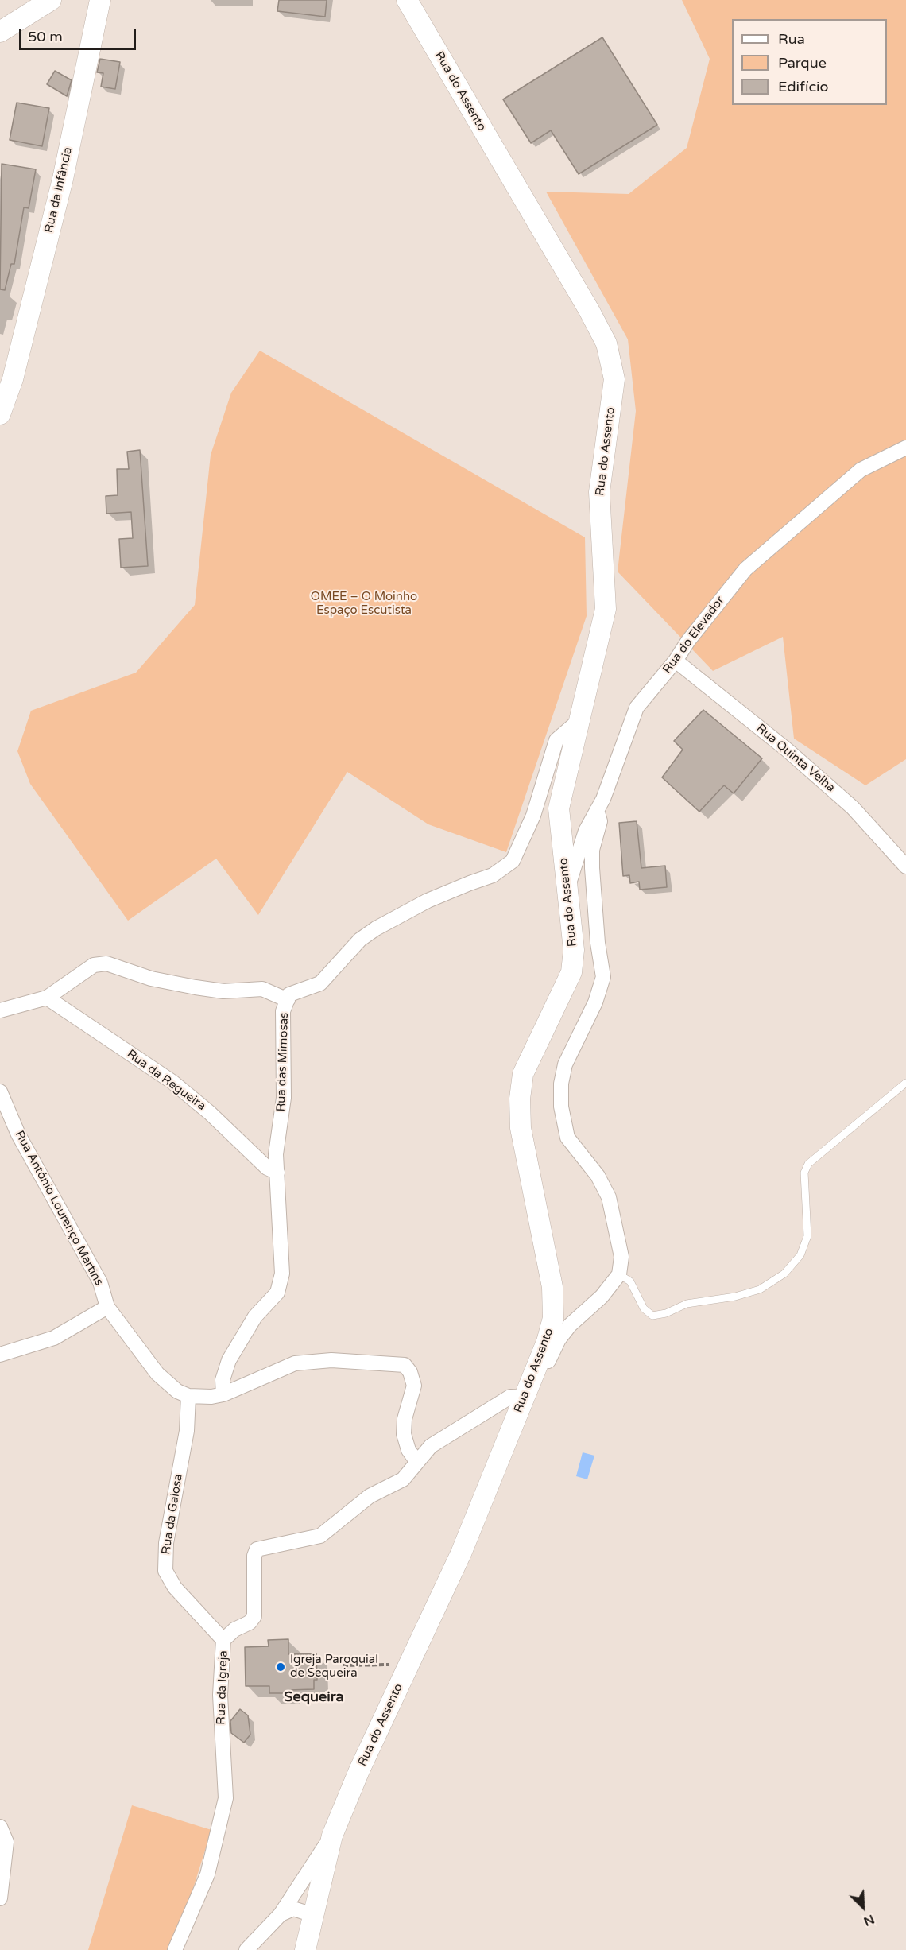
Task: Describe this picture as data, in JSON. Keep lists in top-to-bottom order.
{
  "streets": {
    "street": [
      "Rua do Assento",
      "Rua da Infância",
      "Rua do Elevador",
      "Rua Quinta Velha",
      "Rua das Mimosas",
      "Rua da Regueira",
      "Rua António Lourenço Martins",
      "Rua da Gaiosa",
      "Rua da Igreja"
    ]
  },
  "crossings": [
    ["Rua do Assento", "Rua do Elevador"],
    ["Rua do Assento", "Rua das Mimosas"],
    ["Rua do Assento", "Rua da Igreja"],
    ["Rua do Elevador", "Rua Quinta Velha"],
    ["Rua das Mimosas", "Rua da Regueira"],
    ["Rua António Lourenço Martins", "Rua da Gaiosa"],
    ["Rua da Gaiosa", "Rua da Igreja"]
  ],
  "districts": ["Sequeira"],
  "parks": ["OMEE – O Moinho Espaço Escutista"],
  "places": ["Igreja Paroquial de Sequeira"],
  "legend": ["Rua", "Parque", "Edifício"],
  "scale_bar": "50 m",
  "north": "bottom right"
}
